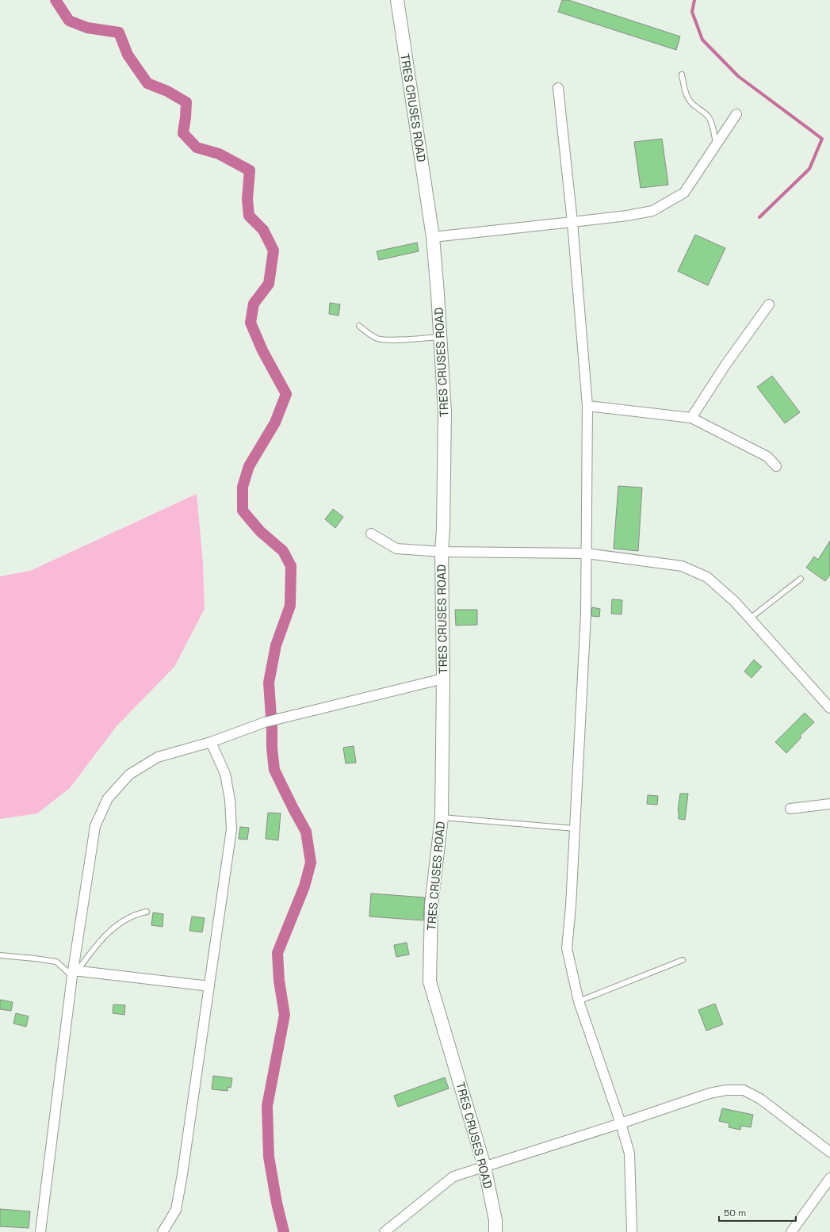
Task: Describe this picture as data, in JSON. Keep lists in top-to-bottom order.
{
  "streets": {
    "main road": ["TRES CRUSES ROAD"]
  },
  "scale_bar": "50 m"
}
